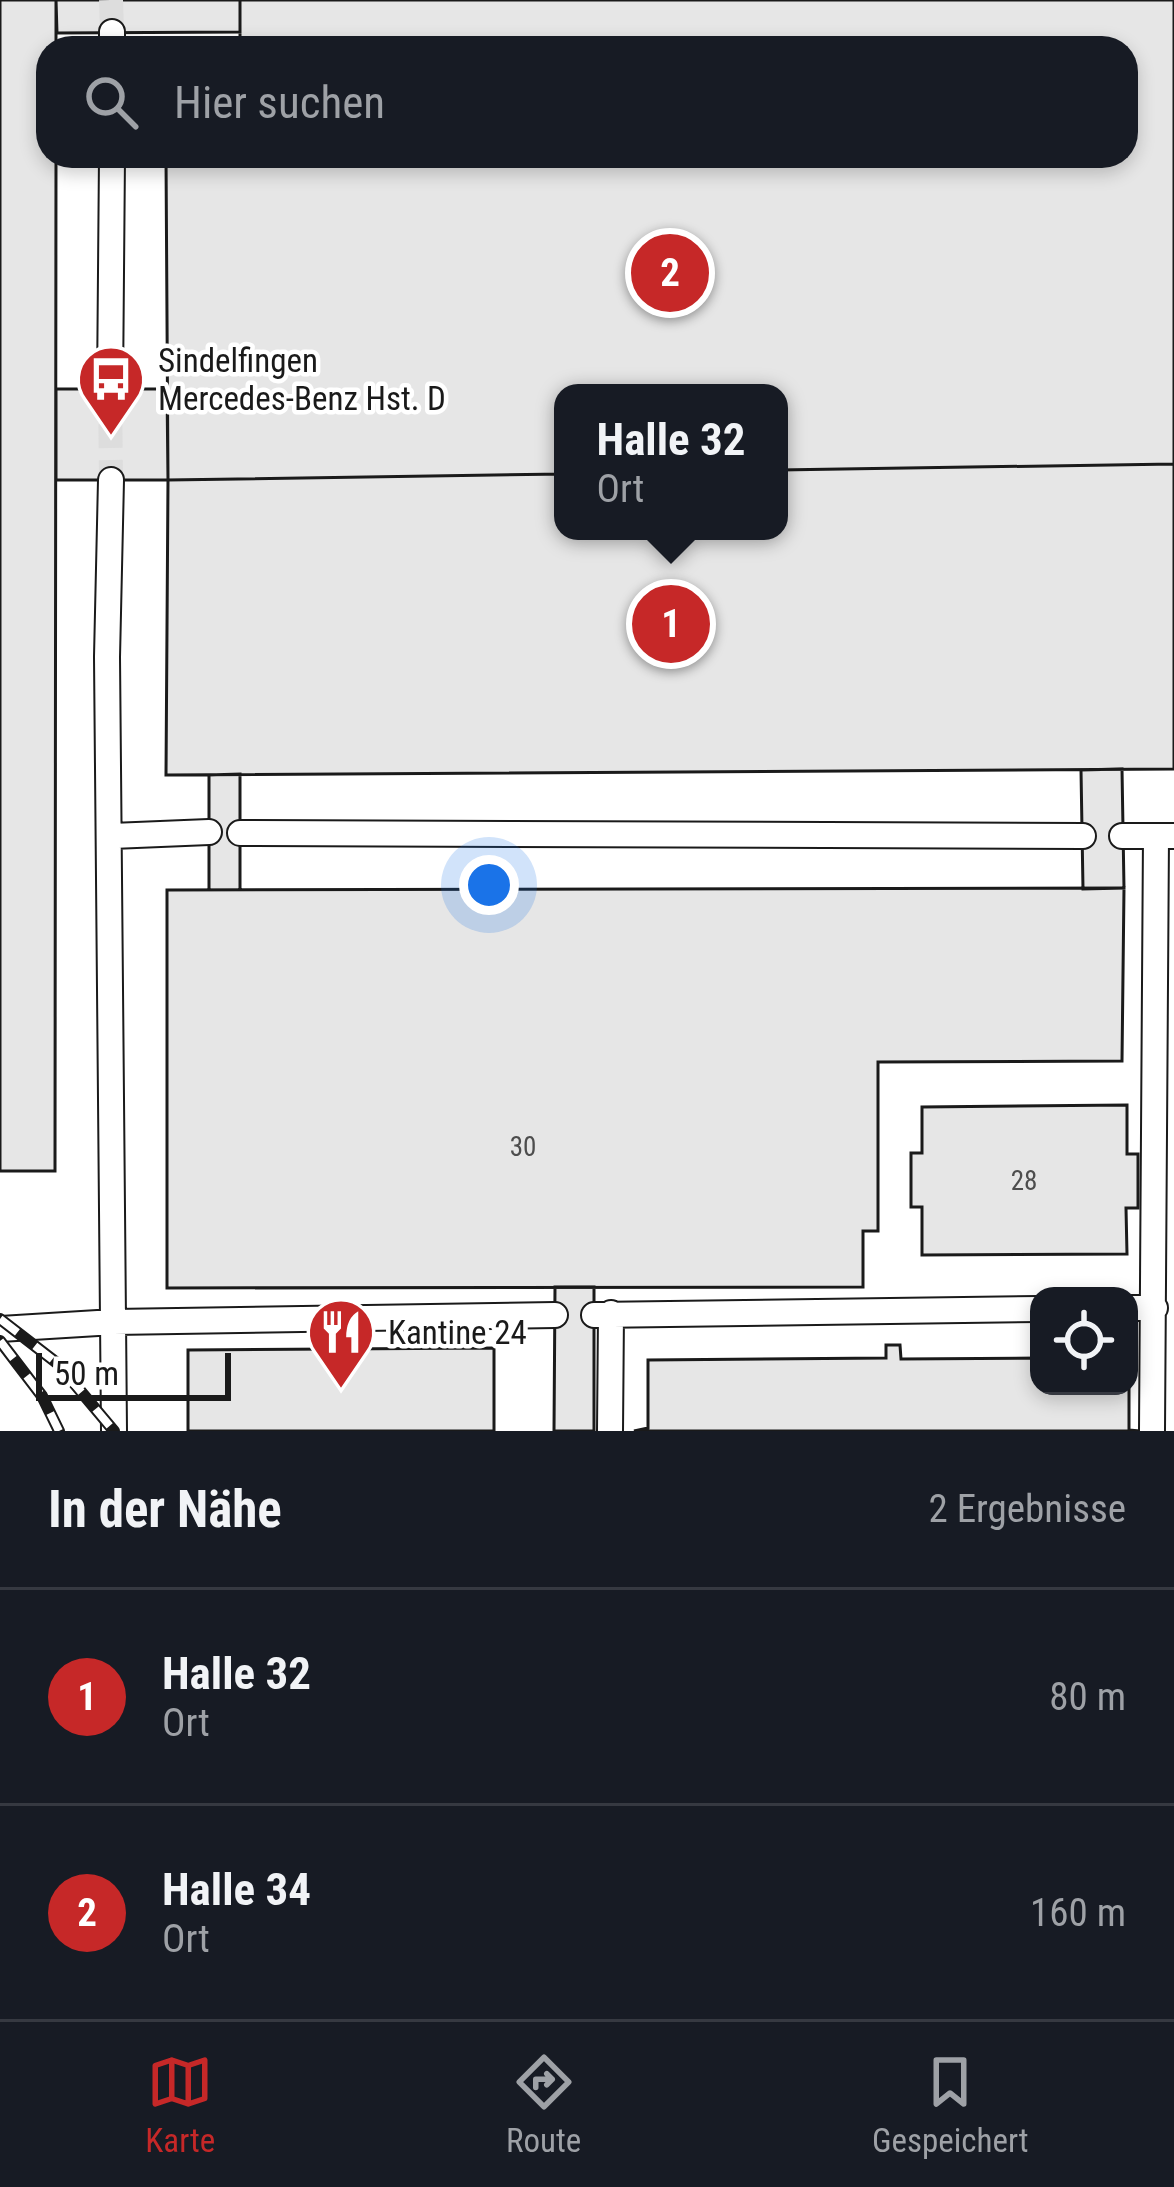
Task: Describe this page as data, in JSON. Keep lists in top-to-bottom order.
{
  "places": {
    "bus stop": ["Sindelfingen Mercedes-Benz Hst. D"],
    "restaurant": ["Kantine 24"]
  },
  "house_numbers": ["30", "28"],
  "scale_bar": "50 m",
  "page": {
    "search": "Hier suchen",
    "pins": ["2", "1"],
    "popup": ["Halle 32", "Ort"],
    "scale": "50 m",
    "heading": ["In der Nähe", "2 Ergebnisse"],
    "list": [
      {
        "mark": "1",
        "name": "Halle 32",
        "note": "Ort",
        "value": "80 m"
      },
      {
        "mark": "2",
        "name": "Halle 34",
        "note": "Ort",
        "value": "160 m"
      }
    ],
    "nav": ["Karte", "Route", "Gespeichert"]
  }
}
